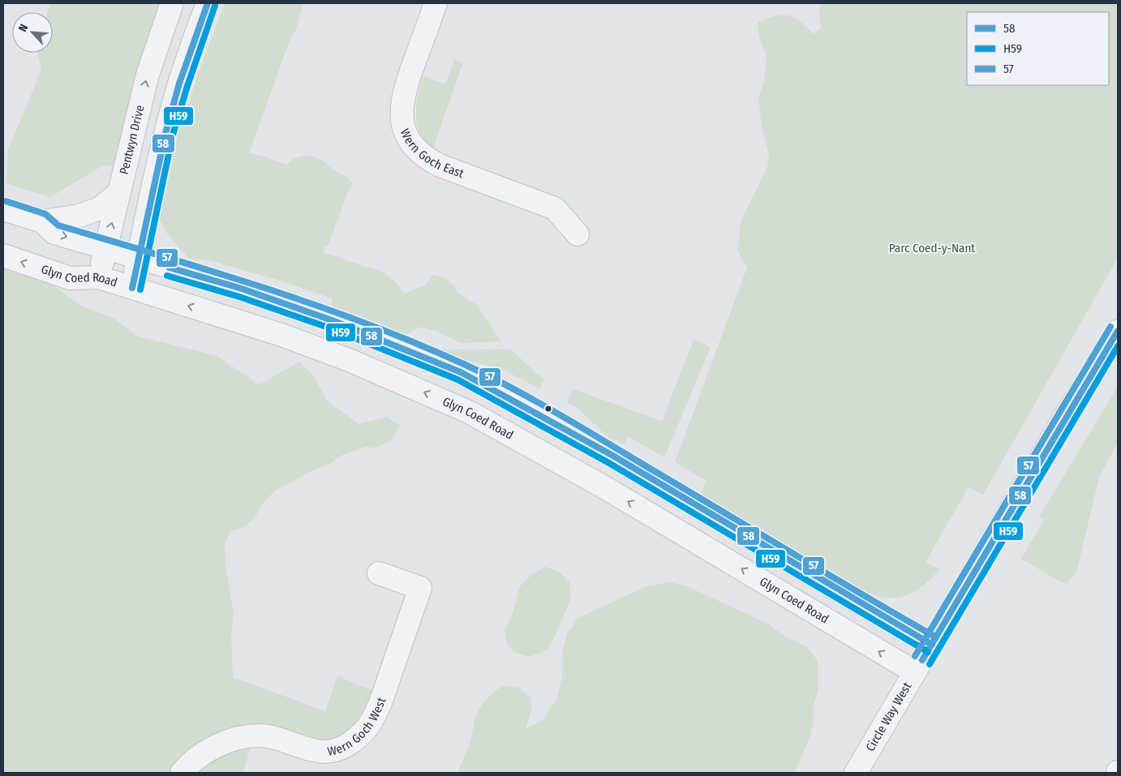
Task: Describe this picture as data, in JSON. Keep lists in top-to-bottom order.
{
  "streets": {
    "street": [
      "Pentwyn Drive",
      "Wern Goch East",
      "Glyn Coed Road",
      "Circle Way West",
      "Wern Goch West"
    ]
  },
  "crossings": [
    ["Pentwyn Drive", "Glyn Coed Road"],
    ["Glyn Coed Road", "Circle Way West"]
  ],
  "parks": ["Parc Coed-y-Nant"],
  "lines": ["transit line 58", "transit line H59", "transit line 57"],
  "legend": ["58", "H59", "57"],
  "north": "top left"
}
